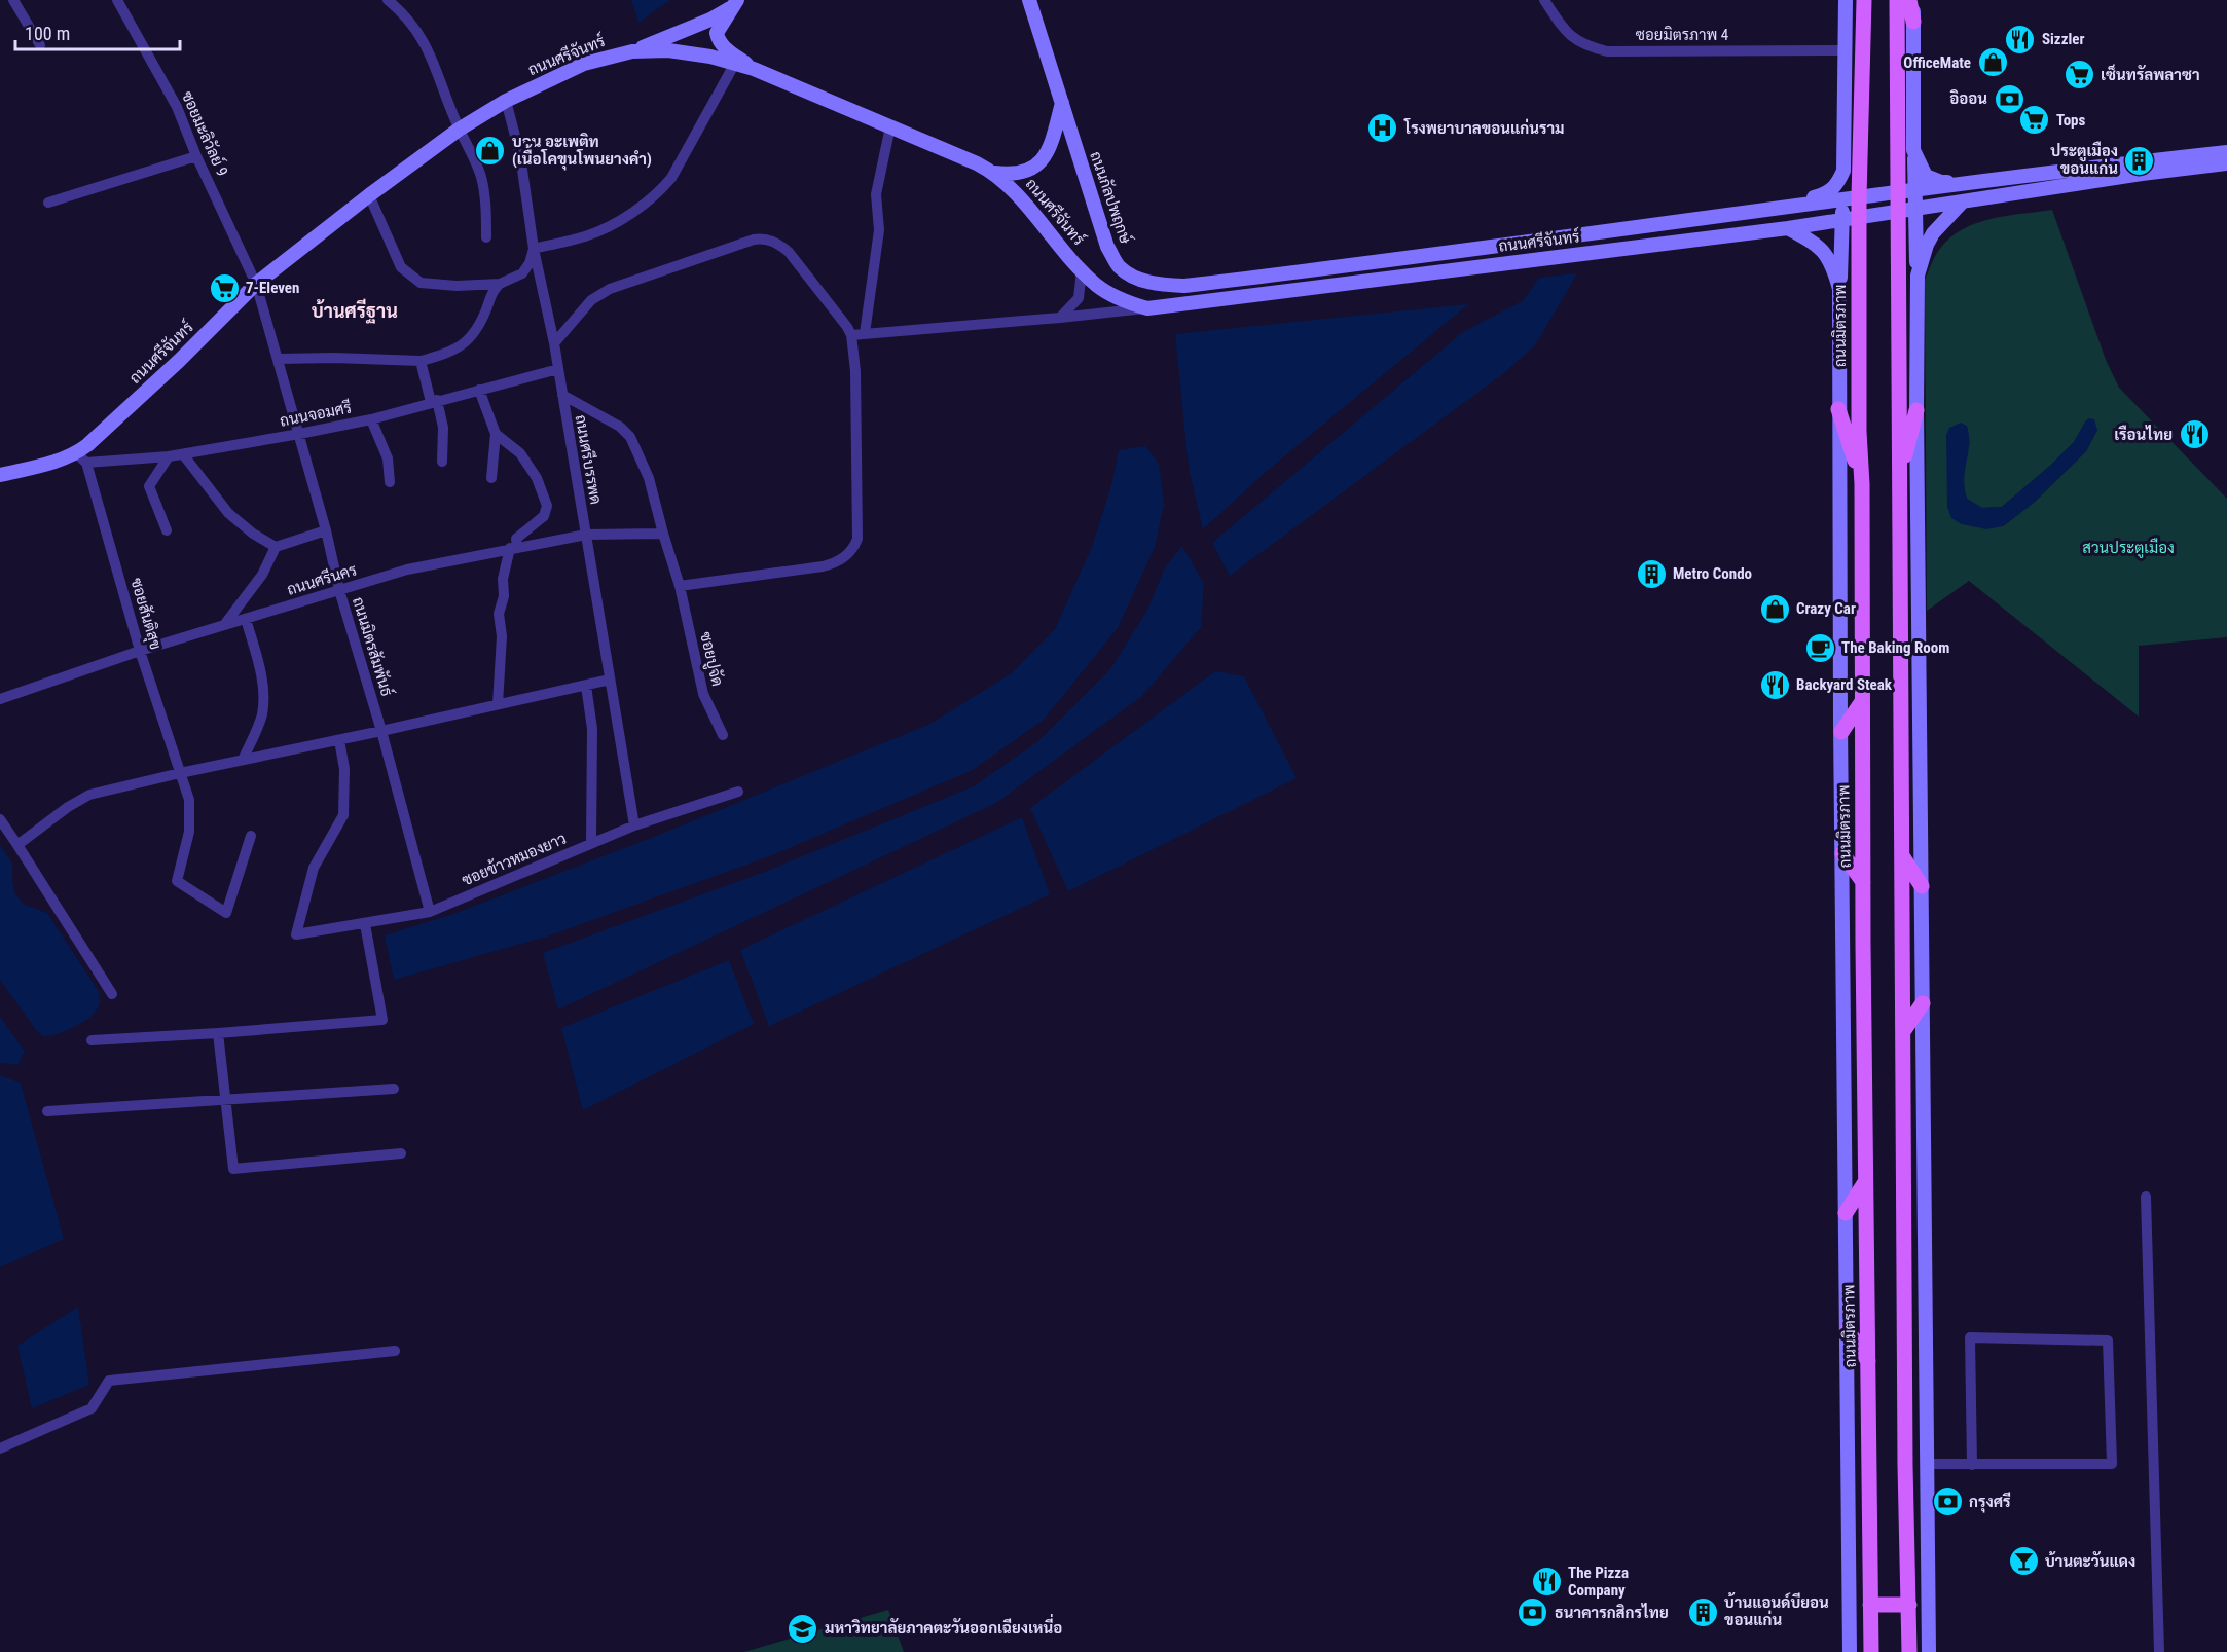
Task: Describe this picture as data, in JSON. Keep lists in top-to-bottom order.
{
  "streets": {
    "main road": ["ถนนศรีจันทร์", "ถนนกัลปพฤกษ์", "ถนนมิตรภาพ"],
    "street": [
      "ซอยมิตรภาพ 4",
      "ซอยมะลิวัลย์ 9",
      "ถนนจอมศรี",
      "ถนนศรีบรรพด",
      "ถนนศรีนคร",
      "ซอยสันติสุข",
      "ถนนมิตรสัมพันธ์",
      "ซอยปูจัด",
      "ซอยข้าวหมองยาว"
    ]
  },
  "crossings": [
    ["ซอยมิตรภาพ 4", "ถนนมิตรภาพ"],
    ["ถนนศรีจันทร์", "ซอยมะลิวัลย์ 9"],
    ["ถนนศรีจันทร์", "ถนนกัลปพฤกษ์"],
    ["ถนนศรีจันทร์", "ถนนมิตรภาพ"],
    ["ถนนศรีจันทร์", "ถนนจอมศรี"],
    ["ถนนศรีจันทร์", "ถนนศรีบรรพด"],
    ["ถนนศรีจันทร์", "ซอยสันติสุข"],
    ["ถนนศรีจันทร์", "ถนนมิตรสัมพันธ์"],
    ["ซอยมะลิวัลย์ 9", "ถนนมิตรสัมพันธ์"],
    ["ถนนจอมศรี", "ถนนศรีบรรพด"],
    ["ถนนจอมศรี", "ซอยสันติสุข"],
    ["ถนนจอมศรี", "ถนนมิตรสัมพันธ์"],
    ["ถนนศรีบรรพด", "ถนนศรีนคร"],
    ["ถนนศรีบรรพด", "ซอยปูจัด"],
    ["ถนนศรีบรรพด", "ซอยข้าวหมองยาว"],
    ["ถนนศรีนคร", "ซอยสันติสุข"],
    ["ถนนศรีนคร", "ถนนมิตรสัมพันธ์"],
    ["ถนนศรีนคร", "ซอยปูจัด"],
    ["ถนนมิตรสัมพันธ์", "ซอยข้าวหมองยาว"]
  ],
  "districts": ["บ้านศรีฐาน"],
  "parks": ["สวนประตูเมือง"],
  "places": {
    "restaurant": [
      "Sizzler",
      "เรือนไทย",
      "Backyard Steak",
      "The Pizza Company"
    ],
    "shop": ["OfficeMate", "บอน อะเพติท (เนื้อโคขุนโพนยางคำ)", "Crazy Car"],
    "supermarket": ["เซ็นทรัลพลาซา", "Tops", "7-Eleven"],
    "bank": ["อิออน", "กรุงศรี", "ธนาคารกสิกรไทย"],
    "hospital": ["โรงพยาบาลขอนแก่นราม"],
    "building": ["ประตูเมือง ขอนแก่น", "Metro Condo", "บ้านแอนด์บียอน ขอนแก่น"],
    "cafe": ["The Baking Room"],
    "bar": ["บ้านตะวันแดง"],
    "school or university": ["มหาวิทยาลัยภาคตะวันออกเฉียงเหนี่อ"]
  },
  "scale_bar": "100 m"
}
